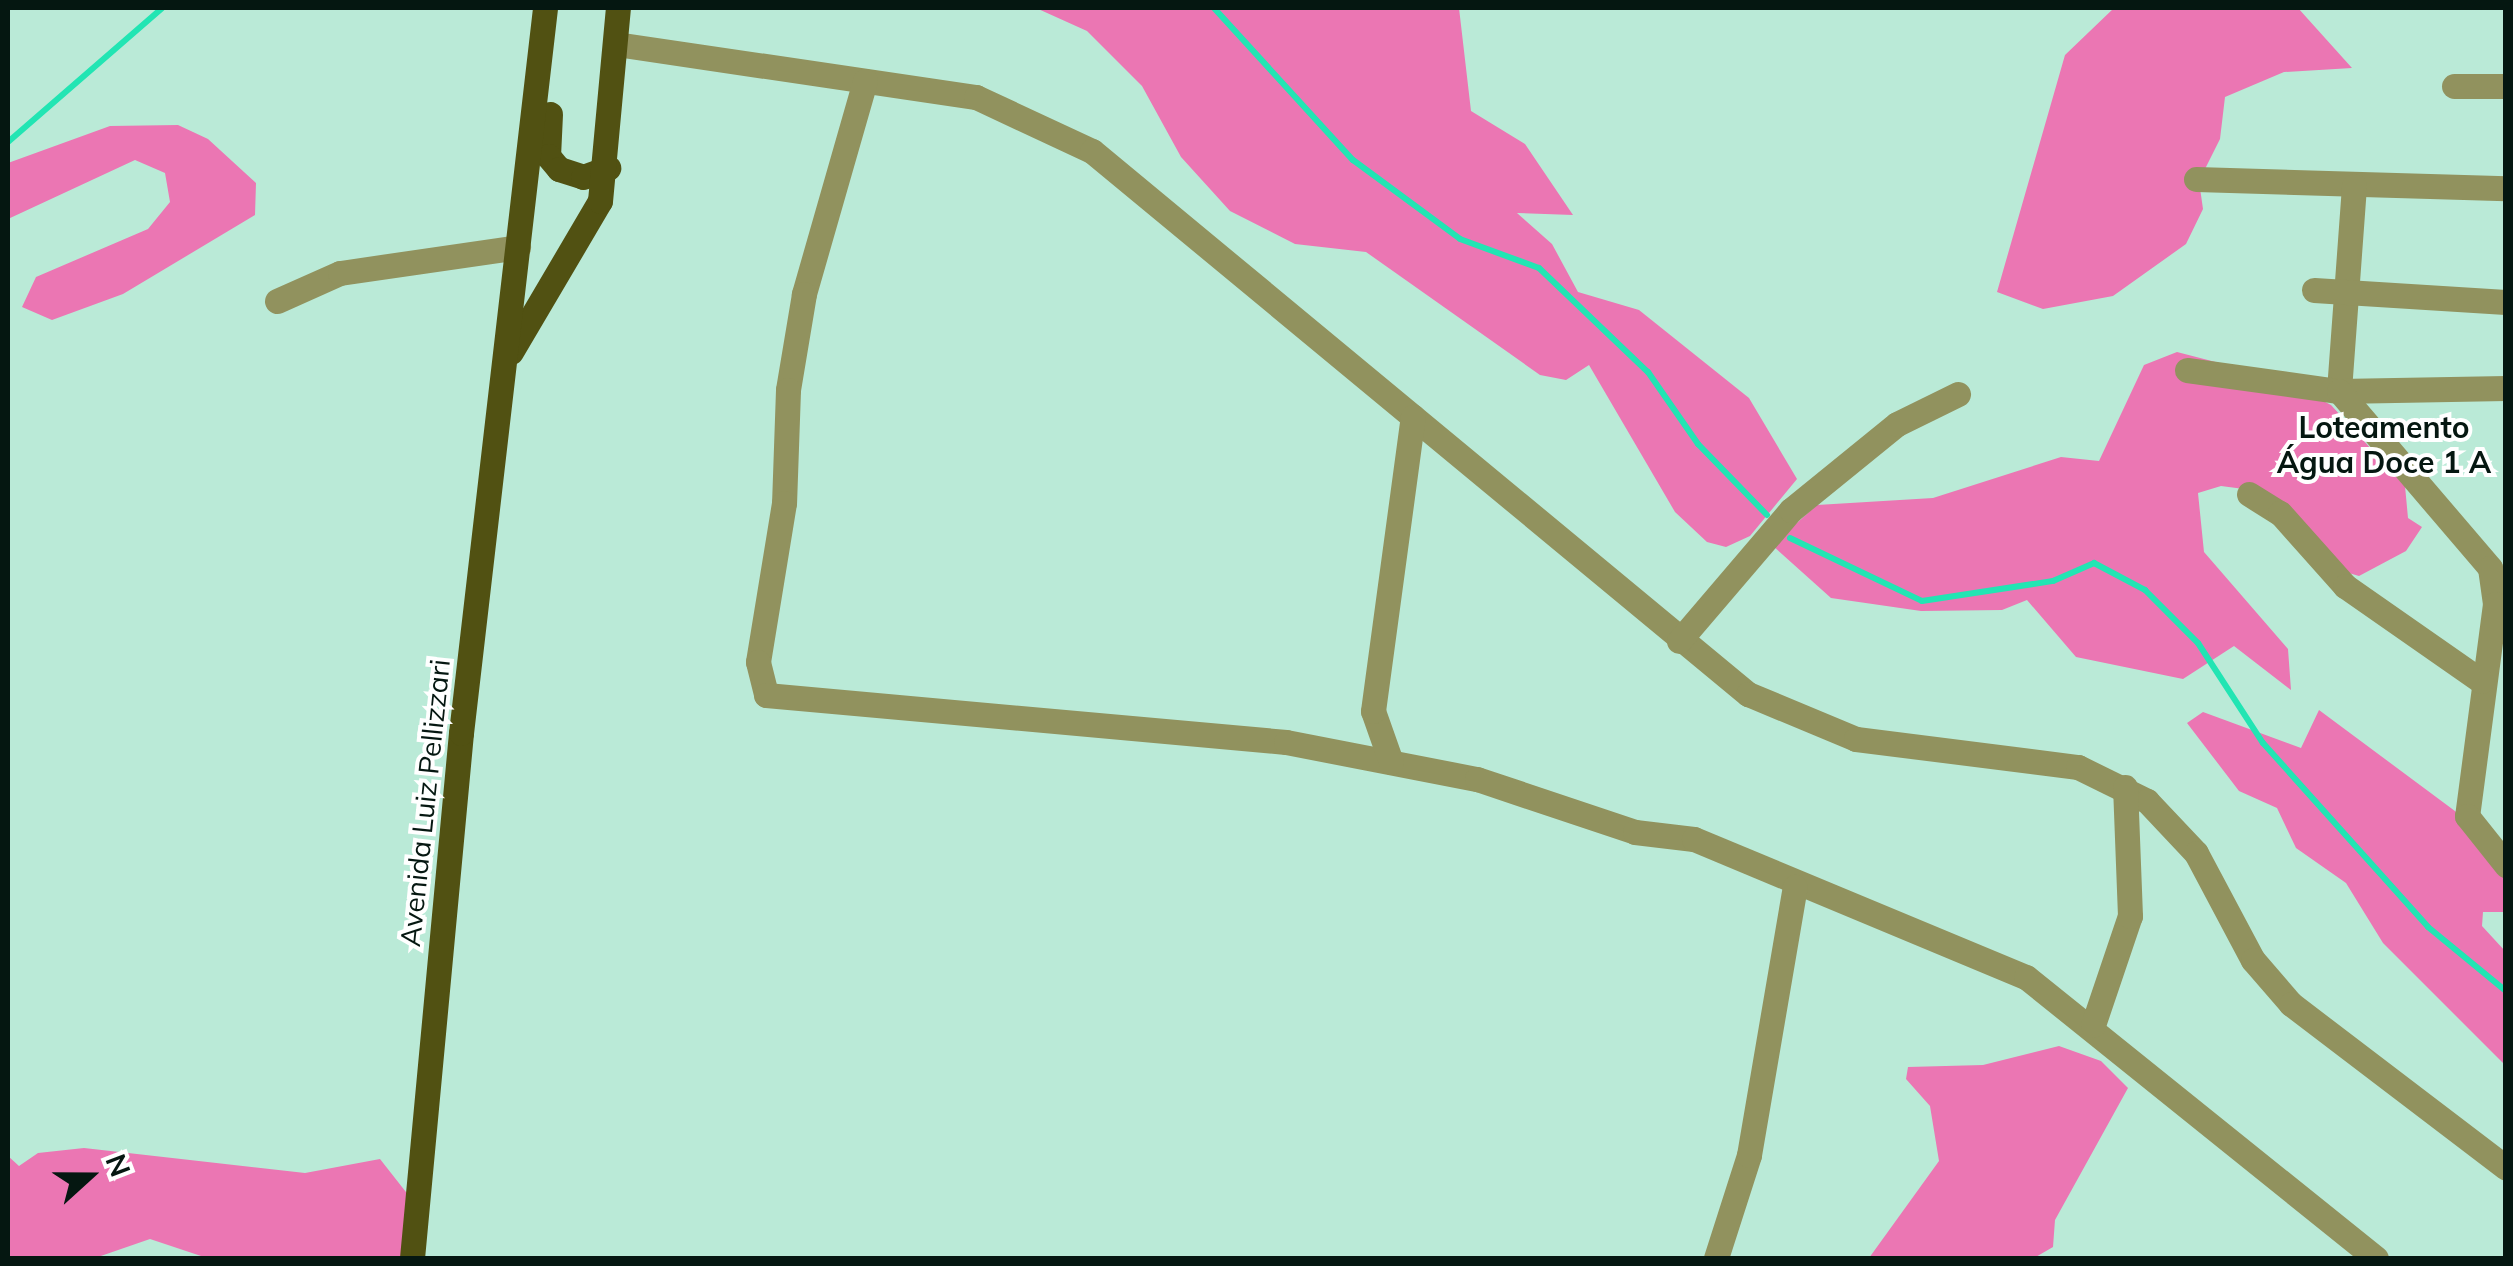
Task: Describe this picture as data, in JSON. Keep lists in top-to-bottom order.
{
  "streets": {
    "main road": ["Avenida Luiz Pellizzari"]
  },
  "districts": ["Loteamento Água Doce 1 A"],
  "north": "right"
}
